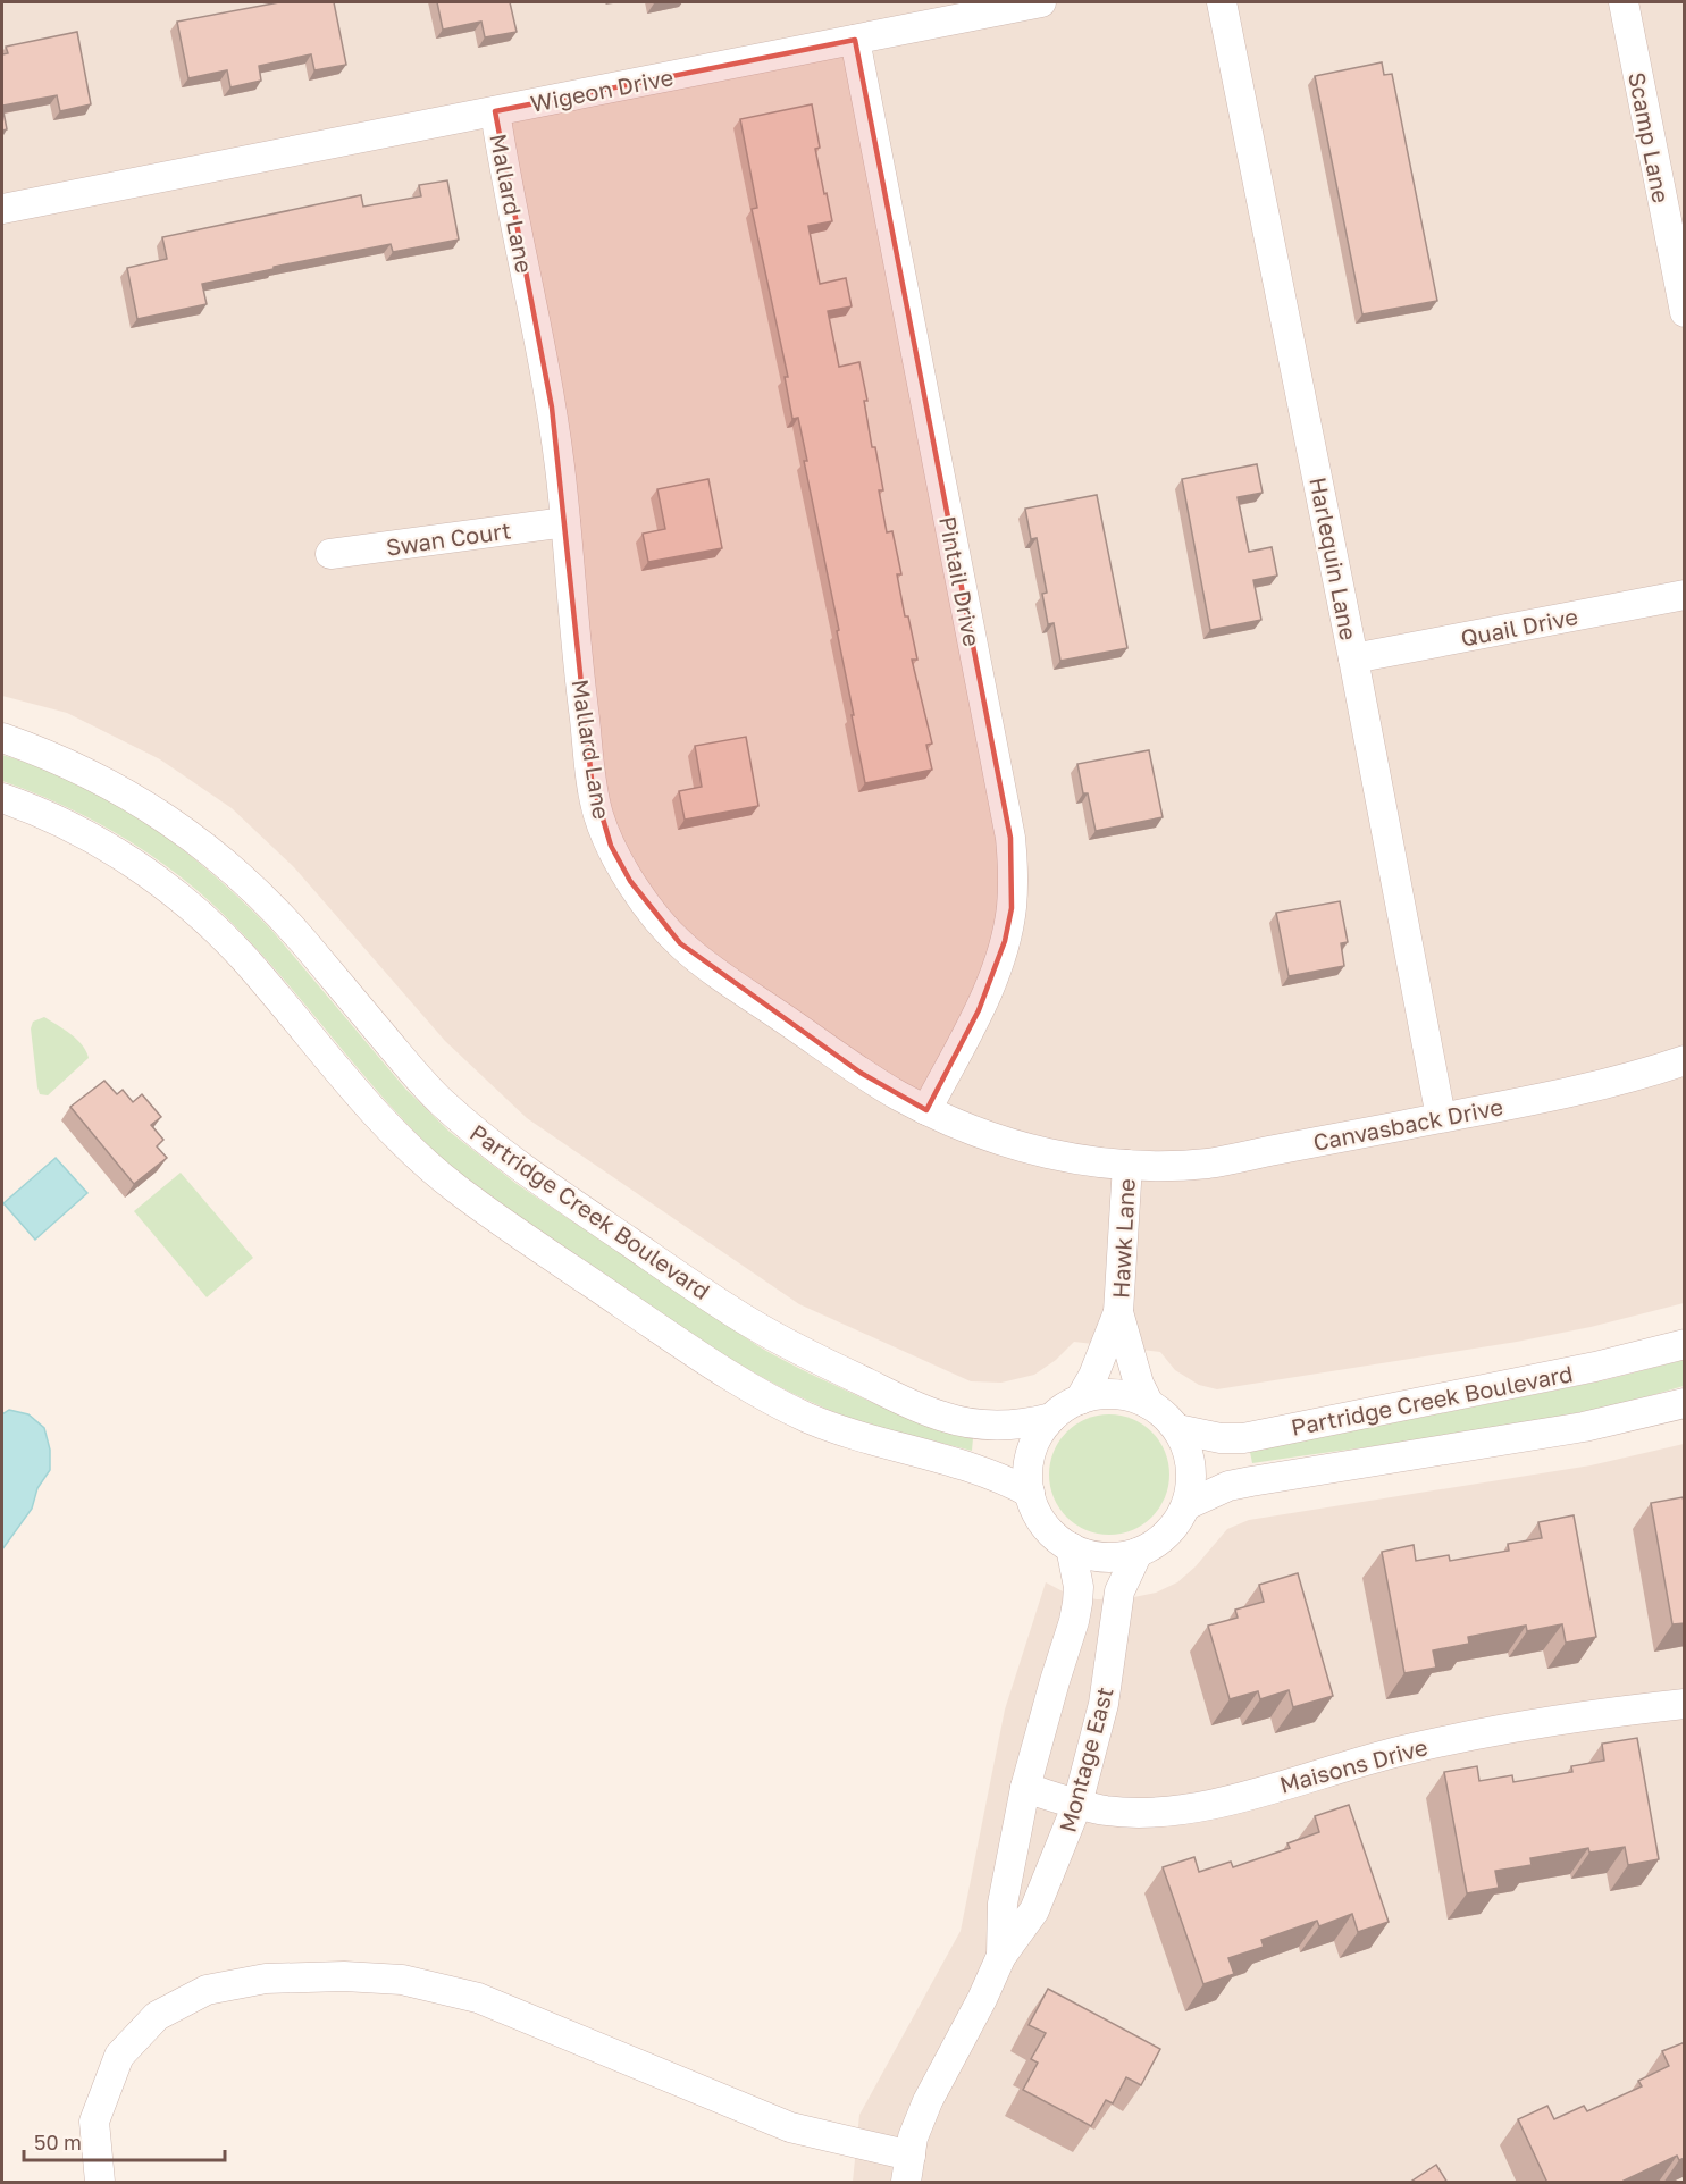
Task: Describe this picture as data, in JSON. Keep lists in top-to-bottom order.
{
  "streets": {
    "street": [
      "Wigeon Drive",
      "Scamp Lane",
      "Mallard Lane",
      "Swan Court",
      "Harlequin Lane",
      "Pintail Drive",
      "Quail Drive",
      "Canvasback Drive",
      "Partridge Creek Boulevard",
      "Hawk Lane",
      "Montage East",
      "Maisons Drive"
    ]
  },
  "crossings": [
    ["Wigeon Drive", "Mallard Lane"],
    ["Wigeon Drive", "Pintail Drive"],
    ["Mallard Lane", "Swan Court"],
    ["Mallard Lane", "Pintail Drive"],
    ["Mallard Lane", "Canvasback Drive"],
    ["Mallard Lane", "Hawk Lane"],
    ["Harlequin Lane", "Quail Drive"],
    ["Harlequin Lane", "Canvasback Drive"],
    ["Canvasback Drive", "Hawk Lane"],
    ["Partridge Creek Boulevard", "Hawk Lane"],
    ["Partridge Creek Boulevard", "Montage East"],
    ["Hawk Lane", "Montage East"],
    ["Montage East", "Maisons Drive"]
  ],
  "scale_bar": "50 m"
}
